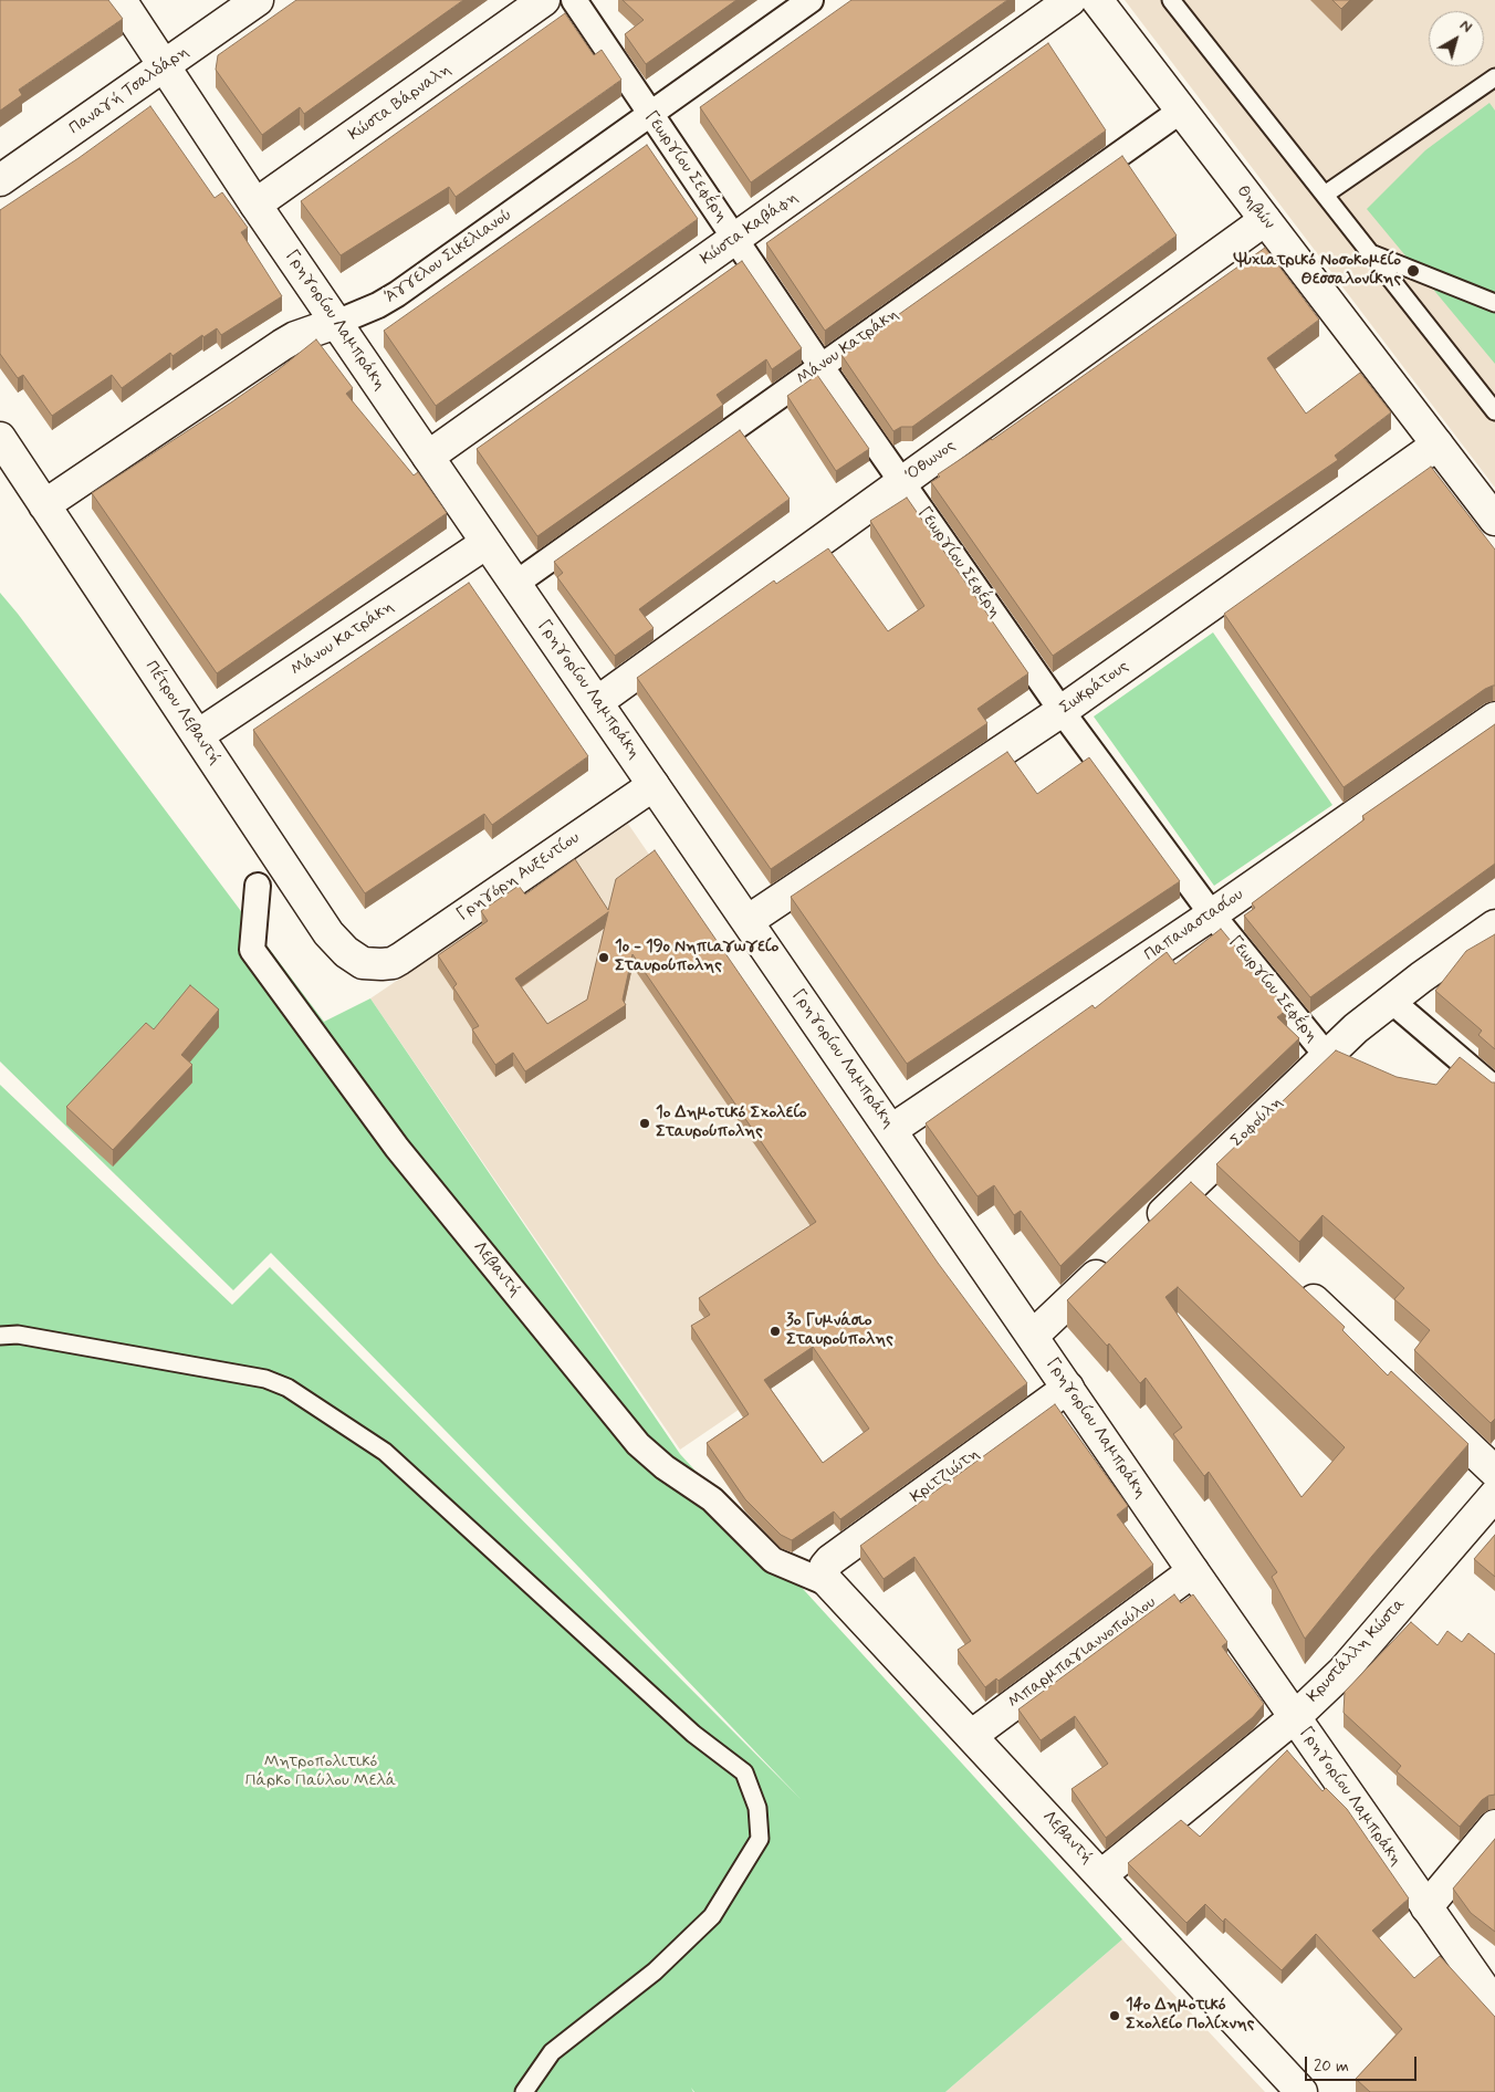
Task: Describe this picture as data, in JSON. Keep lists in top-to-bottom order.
{
  "streets": {
    "street": [
      "Παναγή Τσαλδάρη",
      "Κώστα Βάρναλη",
      "Γεωργίου Σεφέρη",
      "Θηβών",
      "Κώστα Καβάφη",
      "Άγγελου Σικελιανού",
      "Γρηγορίου Λαμπράκη",
      "Μάνου Κατράκη",
      "Όθωνος",
      "Σωκράτους",
      "Πέτρου Λεβαντή",
      "Γρηγόρη Αυξεντίου",
      "Παπαναστασίου",
      "Σοφούλη",
      "Λεβαντή",
      "Κριτζιώτη",
      "Κρυστάλλη Κώστα",
      "Μπαρμπαγιαννοπούλου"
    ]
  },
  "crossings": [
    ["Παναγή Τσαλδάρη", "Γρηγορίου Λαμπράκη"],
    ["Κώστα Βάρναλη", "Γρηγορίου Λαμπράκη"],
    ["Γεωργίου Σεφέρη", "Κώστα Καβάφη"],
    ["Γεωργίου Σεφέρη", "Άγγελου Σικελιανού"],
    ["Γεωργίου Σεφέρη", "Μάνου Κατράκη"],
    ["Γεωργίου Σεφέρη", "Όθωνος"],
    ["Γεωργίου Σεφέρη", "Σωκράτους"],
    ["Γεωργίου Σεφέρη", "Παπαναστασίου"],
    ["Γεωργίου Σεφέρη", "Σοφούλη"],
    ["Θηβών", "Μάνου Κατράκη"],
    ["Θηβών", "Όθωνος"],
    ["Θηβών", "Σωκράτους"],
    ["Κώστα Καβάφη", "Γρηγορίου Λαμπράκη"],
    ["Άγγελου Σικελιανού", "Γρηγορίου Λαμπράκη"],
    ["Άγγελου Σικελιανού", "Πέτρου Λεβαντή"],
    ["Γρηγορίου Λαμπράκη", "Μάνου Κατράκη"],
    ["Γρηγορίου Λαμπράκη", "Όθωνος"],
    ["Γρηγορίου Λαμπράκη", "Σωκράτους"],
    ["Γρηγορίου Λαμπράκη", "Γρηγόρη Αυξεντίου"],
    ["Γρηγορίου Λαμπράκη", "Παπαναστασίου"],
    ["Γρηγορίου Λαμπράκη", "Κριτζιώτη"],
    ["Γρηγορίου Λαμπράκη", "Κρυστάλλη Κώστα"],
    ["Γρηγορίου Λαμπράκη", "Μπαρμπαγιαννοπούλου"],
    ["Μάνου Κατράκη", "Πέτρου Λεβαντή"],
    ["Πέτρου Λεβαντή", "Γρηγόρη Αυξεντίου"],
    ["Λεβαντή", "Κριτζιώτη"],
    ["Λεβαντή", "Κρυστάλλη Κώστα"],
    ["Λεβαντή", "Μπαρμπαγιαννοπούλου"]
  ],
  "parks": ["Μητροπολιτικό Πάρκο Παύλου Μελά"],
  "places": [
    "Ψυχιατρικό Νοσοκομείο Θεσσαλονίκης",
    "1o - 19o Νηπιαγωγείο Σταυρούπολης",
    "1ο Δημοτικό Σχολείο Σταυρούπολης",
    "3ο Γυμνάσιο Σταυρούπολης",
    "14ο Δημοτικό Σχολείο Πολίχνης"
  ],
  "scale_bar": "20 m",
  "north": "top right"
}
